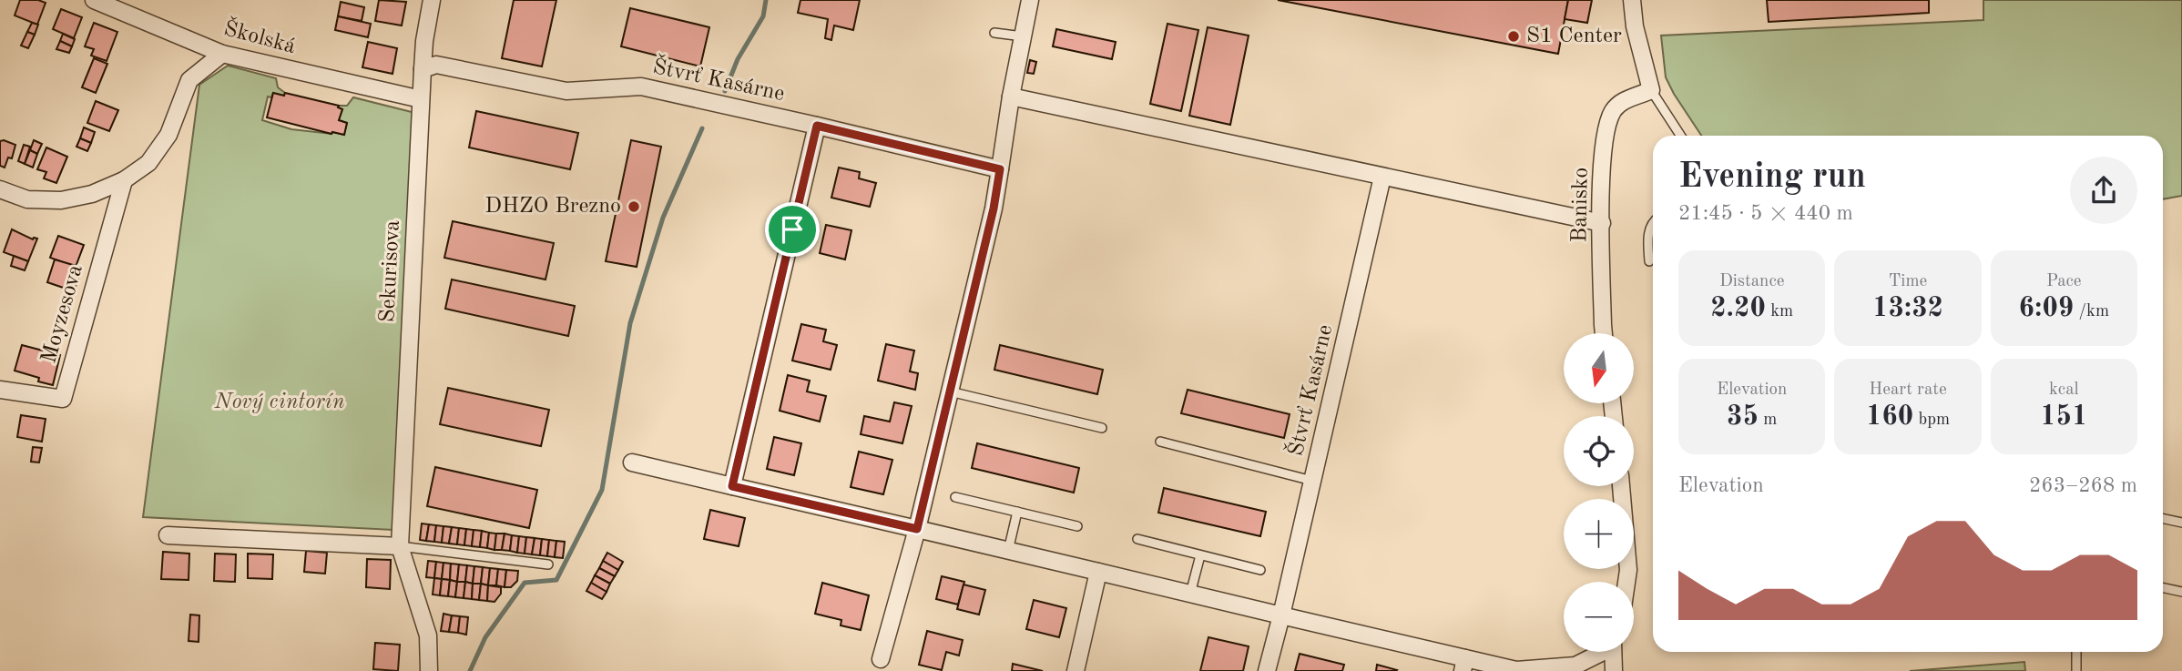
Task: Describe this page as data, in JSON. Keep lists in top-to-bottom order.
{
  "streets": {
    "street": [
      "Školská",
      "Štvrť Kasárne",
      "Banisko",
      "Sekurisova",
      "Moyzesova"
    ]
  },
  "crossings": [
    ["Školská", "Sekurisova"],
    ["Štvrť Kasárne", "Sekurisova"]
  ],
  "parks": ["Nový cintorín"],
  "places": ["S1 Center", "DHZO Brezno"],
  "north": "bottom",
  "page": {
    "heading": ["Evening run", "21:45 · 5 × 440 m"],
    "stats": [
      ["Distance", "2.20 km"],
      ["Time", "13:32"],
      ["Pace", "6:09 /km"],
      ["Elevation", "35 m"],
      ["Heart rate", "160 bpm"],
      ["kcal", "151"]
    ],
    "map_buttons": ["+", "−"],
    "chart": ["Elevation", "263–268 m"]
  }
}
